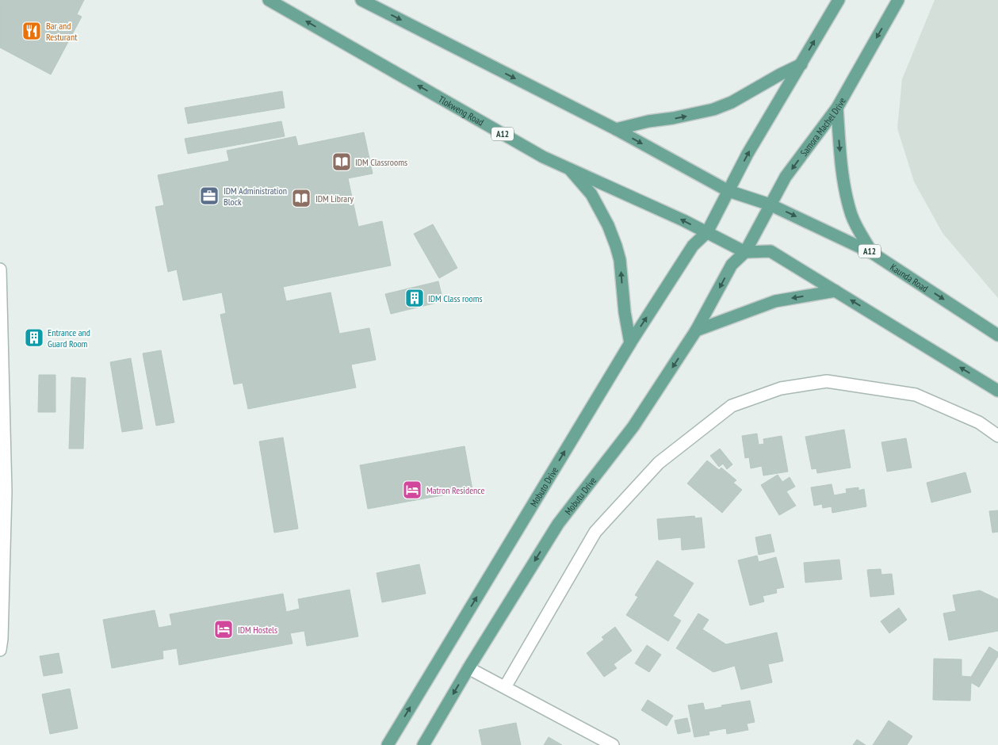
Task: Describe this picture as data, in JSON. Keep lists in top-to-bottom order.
{
  "streets": {
    "main road": [
      "Tlokweng Road",
      "Samora Machel Drive",
      "A12",
      "Kaunda Road",
      "Mobuto Drive",
      "Mobutu Drive"
    ]
  },
  "crossings": [
    ["Tlokweng Road", "Samora Machel Drive"],
    ["Tlokweng Road", "A12"],
    ["Tlokweng Road", "Mobuto Drive"],
    ["Tlokweng Road", "Mobutu Drive"],
    ["Samora Machel Drive", "A12"],
    ["Samora Machel Drive", "Kaunda Road"],
    ["Samora Machel Drive", "Mobutu Drive"],
    ["A12", "Kaunda Road"],
    ["A12", "Mobutu Drive"]
  ],
  "one_way": ["Mobuto Drive", "Mobutu Drive"],
  "places": {
    "restaurant": ["Bar and Resturant"],
    "library": ["IDM Classrooms", "IDM Library"],
    "office": ["IDM Administration Block"],
    "building": ["IDM Class rooms", "Entrance and Guard Room"],
    "hotel": ["Matron Residence", "IDM Hostels"]
  }
}
